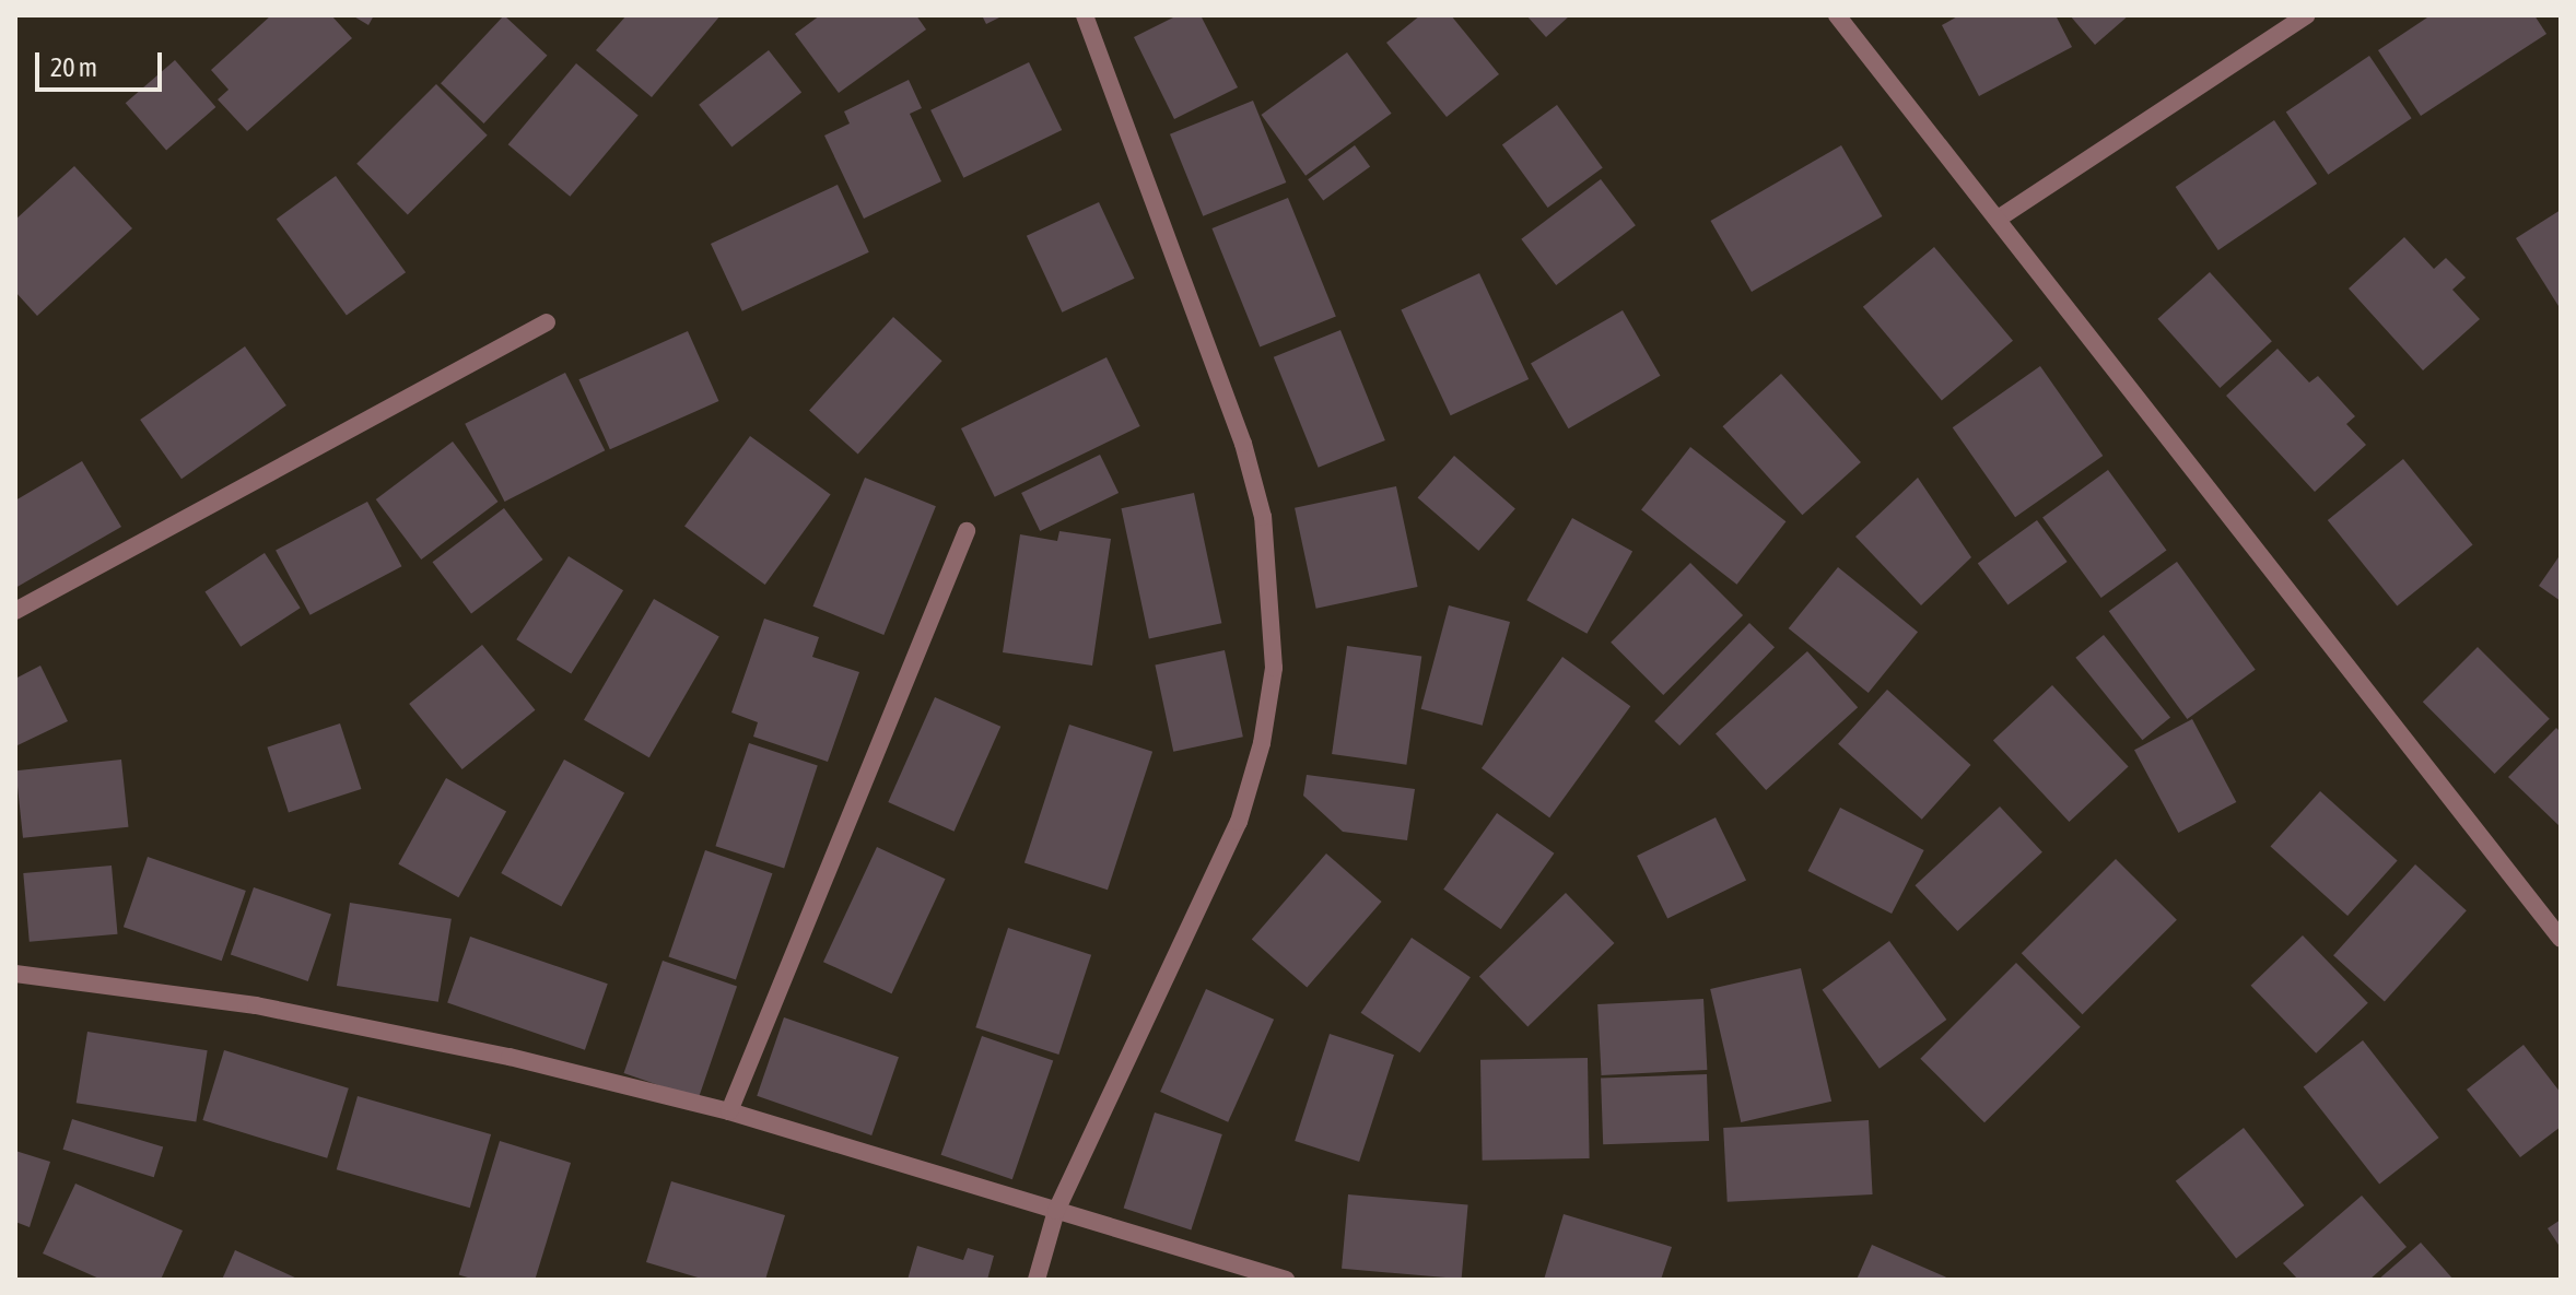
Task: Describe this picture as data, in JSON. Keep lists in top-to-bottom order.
{
  "scale_bar": "20 m"
}
